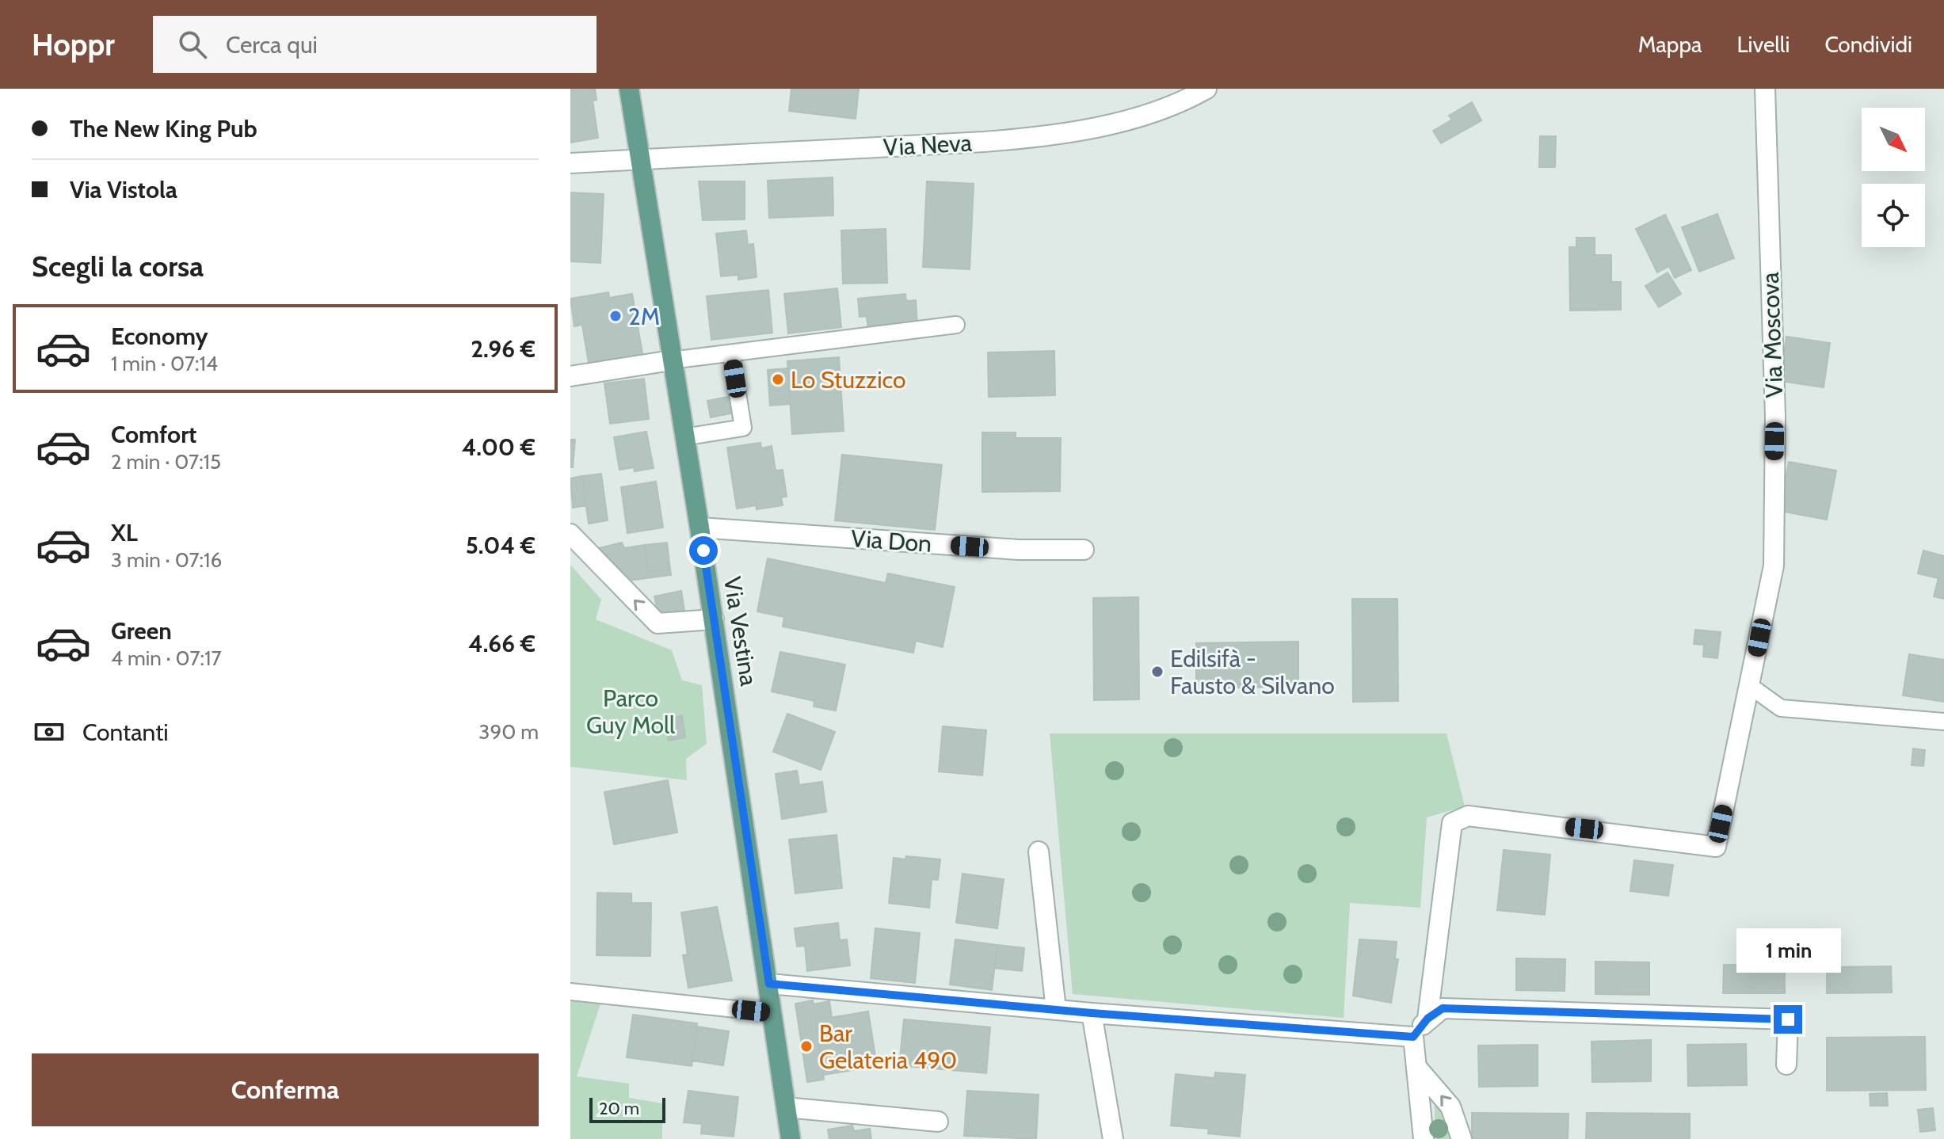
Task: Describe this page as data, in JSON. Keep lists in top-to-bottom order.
{
  "streets": {
    "main road": ["Via Vestina"],
    "street": ["Via Neva", "Via Moscova", "Via Don"]
  },
  "crossings": [
    ["Via Neva", "Via Vestina"],
    ["Via Don", "Via Vestina"]
  ],
  "parks": ["Parco Guy Moll"],
  "places": [
    "2M",
    "Lo Stuzzico",
    "Edilsifà - Fausto & Silvano",
    "Bar Gelateria 490"
  ],
  "scale_bar": "20 m",
  "north": "bottom right",
  "page": {
    "header": "Hoppr",
    "search": "Cerca qui",
    "nav": ["Mappa", "Livelli", "Condividi"],
    "banner": ["The New King Pub", "Via Vistola"],
    "heading": "Scegli la corsa",
    "list": [
      {
        "name": "Economy",
        "note": "1 min · 07:14",
        "value": "2.96 €"
      },
      {
        "name": "Comfort",
        "note": "2 min · 07:15",
        "value": "4.00 €"
      },
      {
        "name": "XL",
        "note": "3 min · 07:16",
        "value": "5.04 €"
      },
      {
        "name": "Green",
        "note": "4 min · 07:17",
        "value": "4.66 €"
      }
    ],
    "pay": ["Contanti", "390 m"],
    "bubble": "1 min",
    "buttons": "Conferma",
    "scale": "20 m"
  }
}
